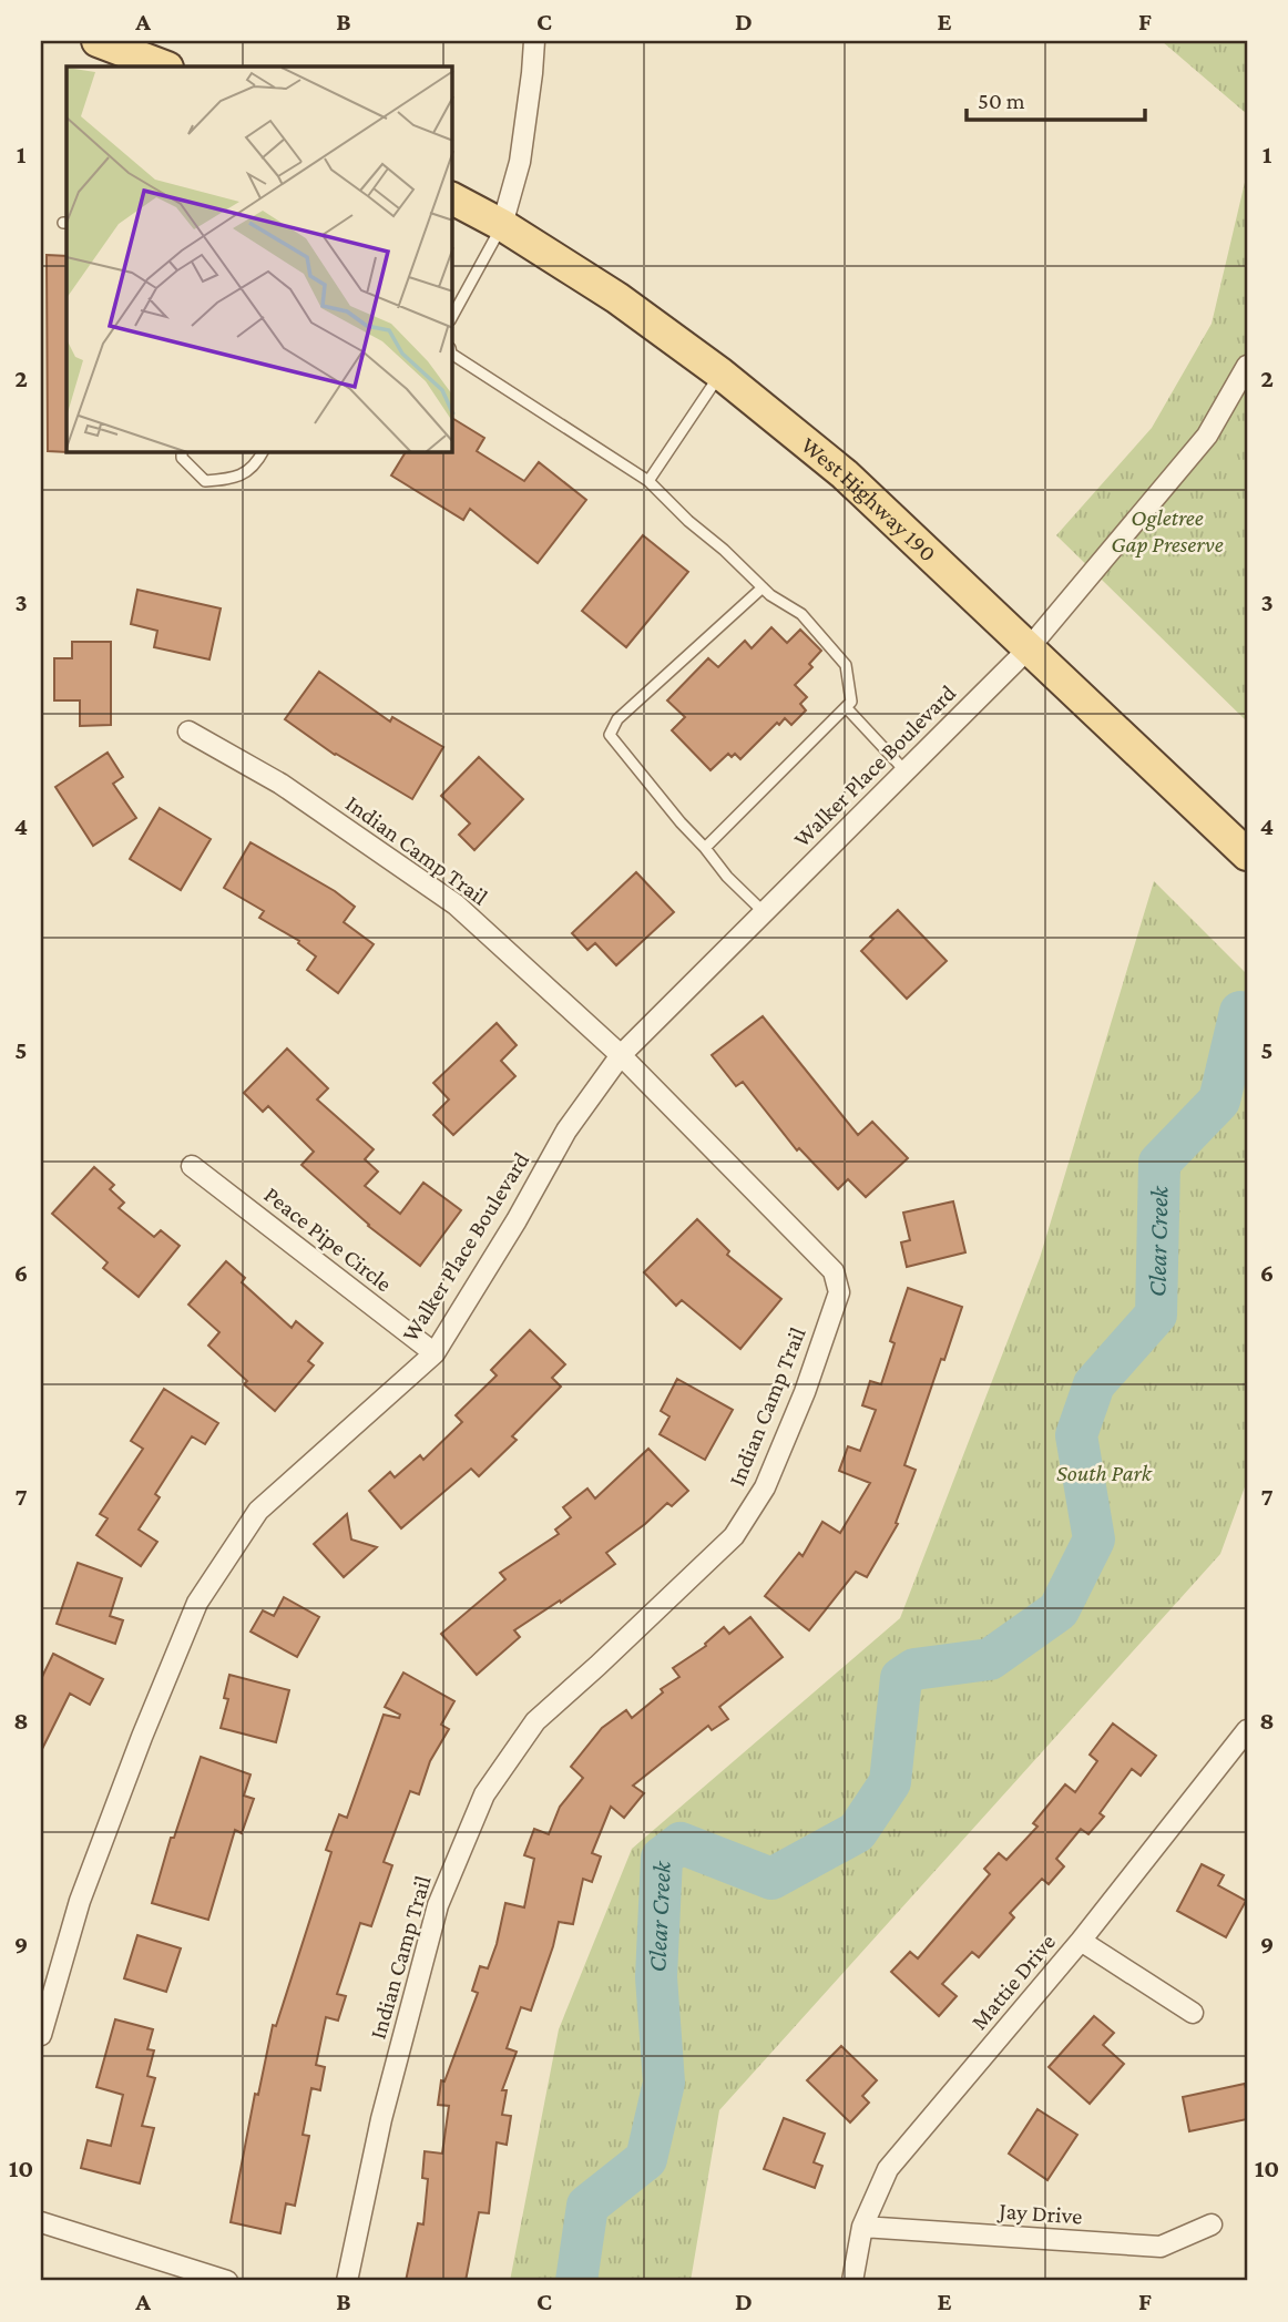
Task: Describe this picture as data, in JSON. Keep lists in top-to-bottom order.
{
  "streets": {
    "main road": ["West Highway 190"],
    "street": [
      "Walker Place Boulevard",
      "Indian Camp Trail",
      "Peace Pipe Circle",
      "Mattie Drive",
      "Jay Drive"
    ]
  },
  "crossings": [
    ["West Highway 190", "Walker Place Boulevard"],
    ["Walker Place Boulevard", "Indian Camp Trail"],
    ["Walker Place Boulevard", "Peace Pipe Circle"],
    ["Mattie Drive", "Jay Drive"]
  ],
  "water": ["Clear Creek"],
  "parks": ["Ogletree Gap Preserve", "South Park"],
  "scale_bar": "50 m",
  "grid": {
    "columns": [
      "A",
      "B",
      "C",
      "D",
      "E",
      "F"
    ],
    "rows": [
      "1",
      "2",
      "3",
      "4",
      "5",
      "6",
      "7",
      "8",
      "9",
      "10"
    ]
  }
}
